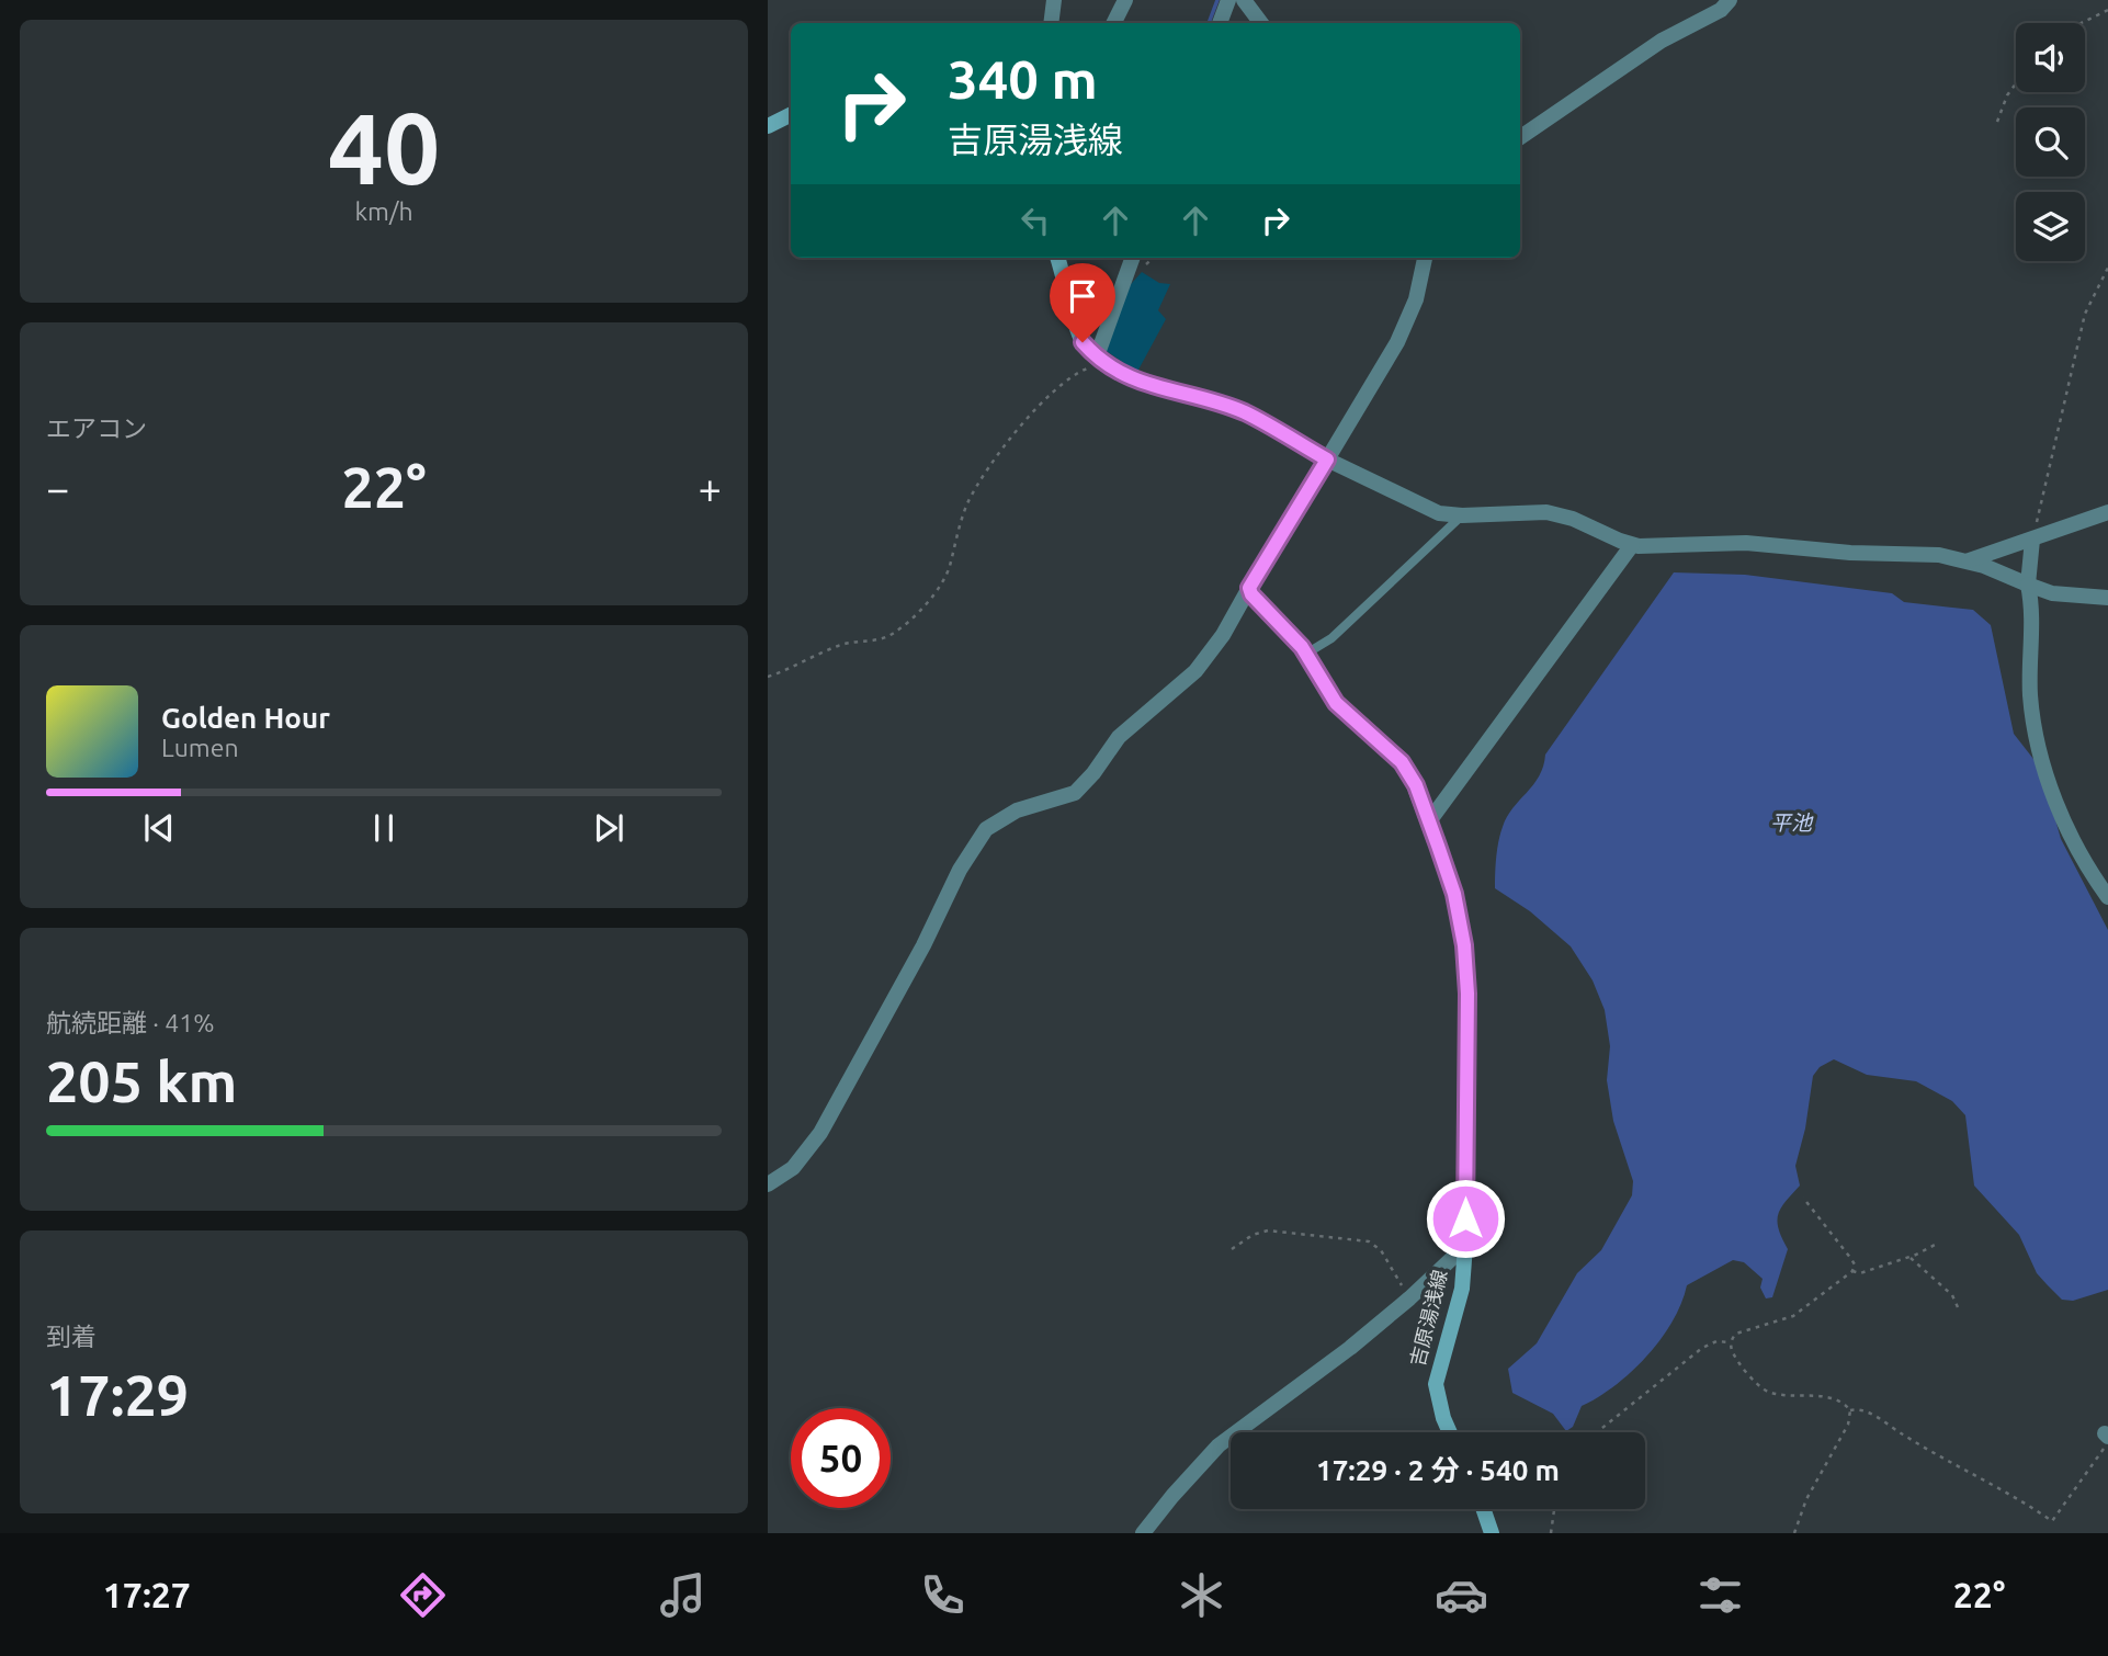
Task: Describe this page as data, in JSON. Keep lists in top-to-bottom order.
{
  "streets": {
    "main road": ["吉原湯浅線"]
  },
  "water": ["平池"],
  "page": {
    "tile": [
      ["40", "km/h"],
      "エアコン",
      ["航続距離 · 41%", "205 km"],
      ["到着", "17:29"]
    ],
    "turn": ["340 m", "吉原湯浅線"],
    "heat": ["−", "22°", "+"],
    "song": ["Golden Hour", "Lumen"],
    "limit": "50",
    "trip": "17:29 · 2 分 · 540 m",
    "tabs": ["17:27", "22°"]
  }
}
